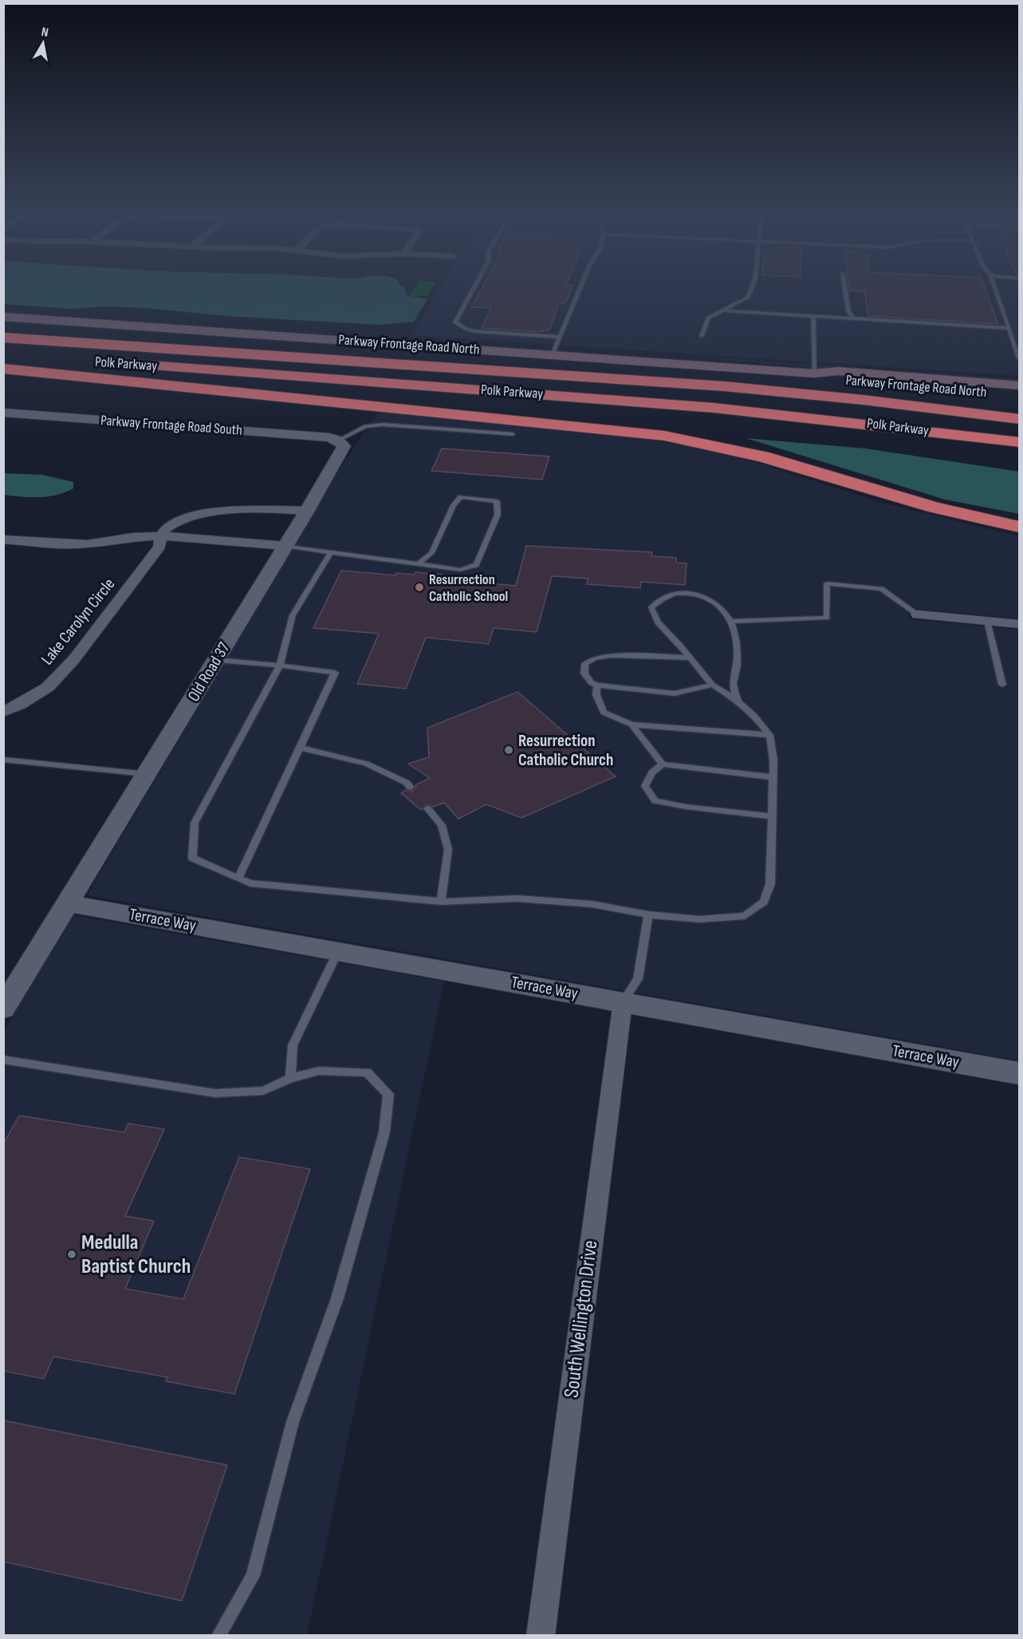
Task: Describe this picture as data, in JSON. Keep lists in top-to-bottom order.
{
  "streets": {
    "highway": ["Polk Parkway"],
    "main road": ["Parkway Frontage Road North"],
    "street": [
      "Parkway Frontage Road South",
      "Lake Carolyn Circle",
      "Old Road 37",
      "Terrace Way",
      "South Wellington Drive"
    ]
  },
  "crossings": [
    ["Parkway Frontage Road South", "Old Road 37"],
    ["Lake Carolyn Circle", "Old Road 37"],
    ["Old Road 37", "Terrace Way"],
    ["Terrace Way", "South Wellington Drive"]
  ],
  "places": ["Resurrection Catholic School", "Resurrection Catholic Church", "Medulla Baptist Church"],
  "north": "top"
}
